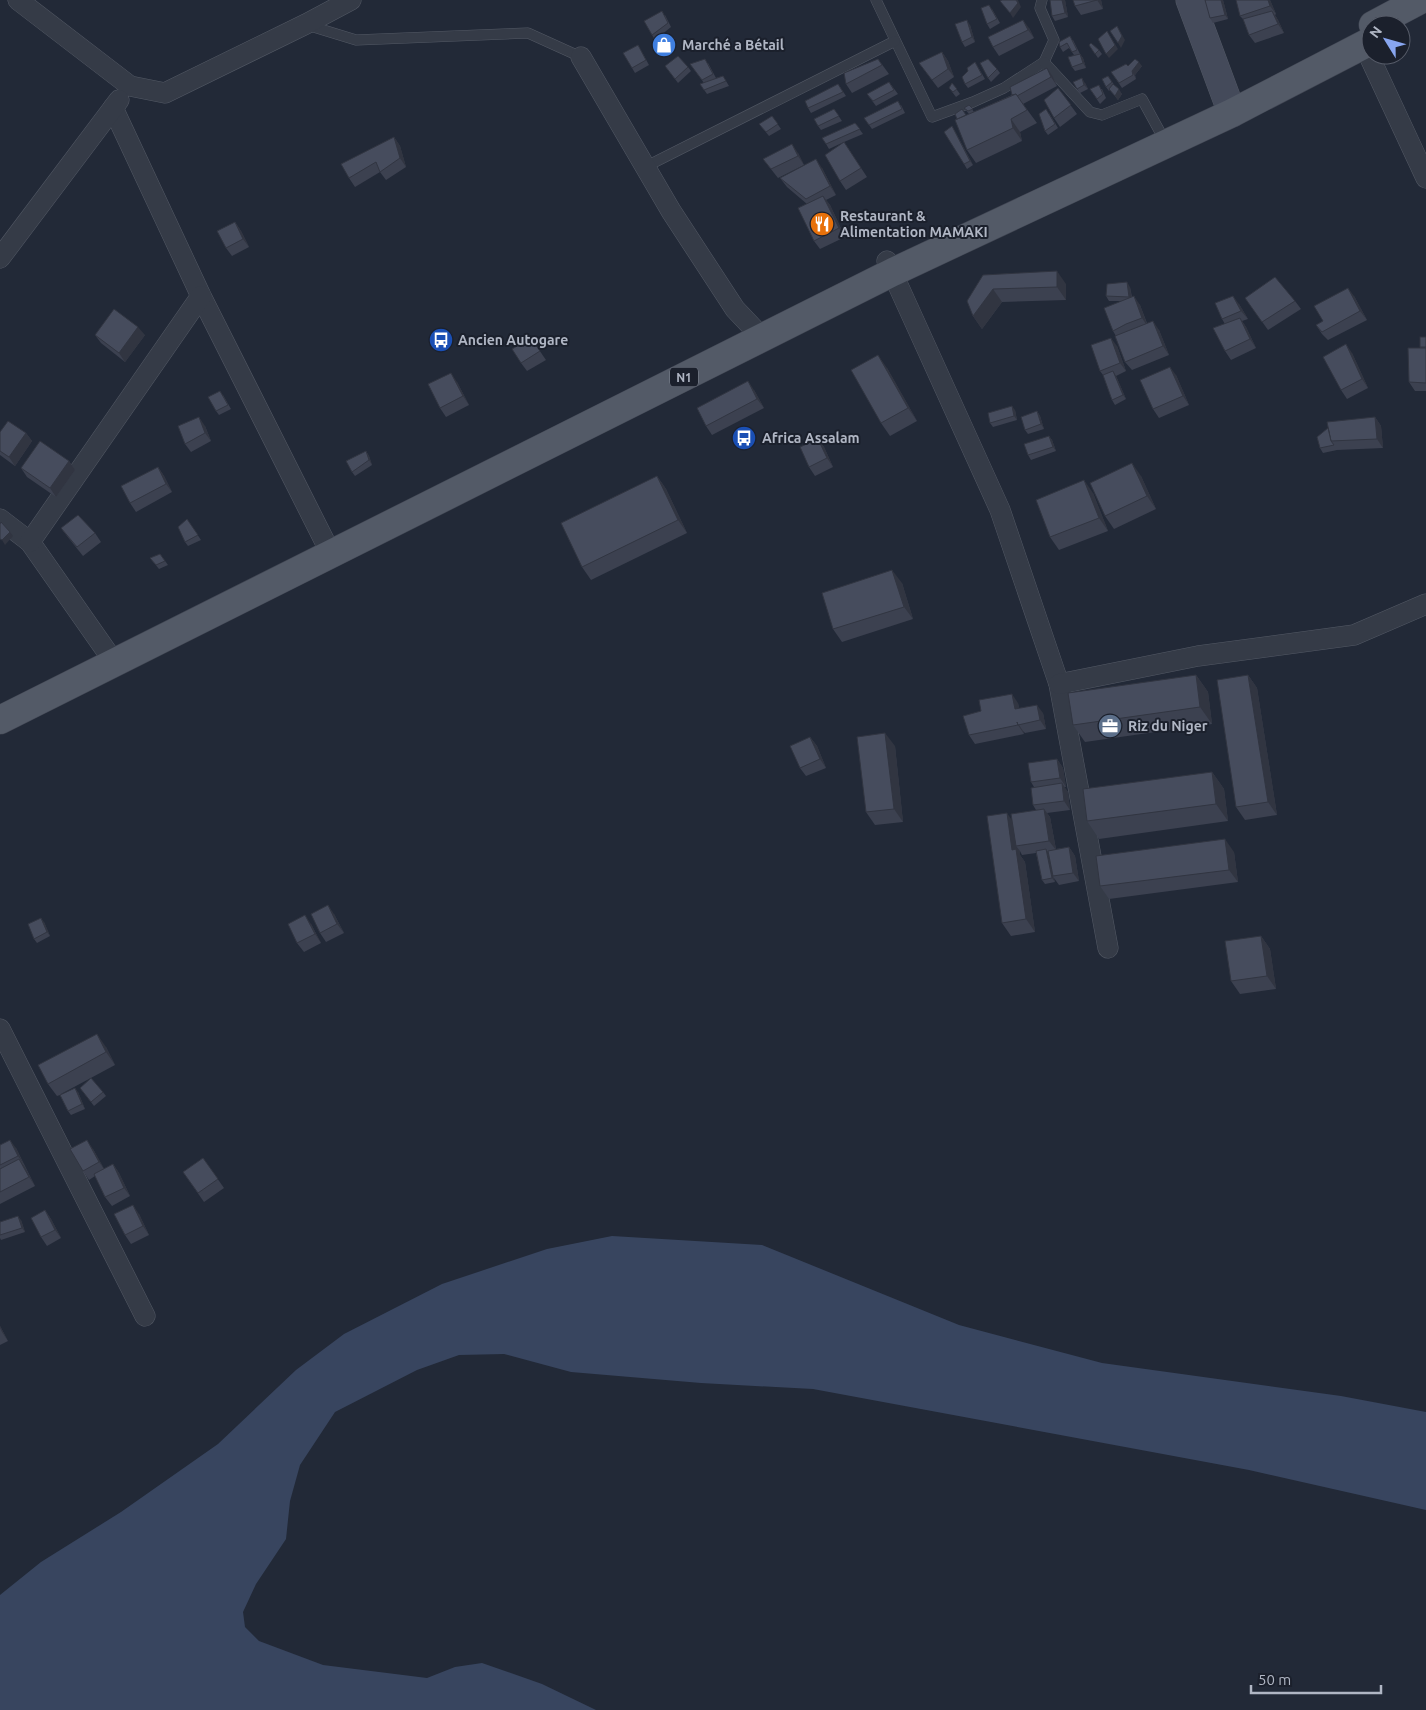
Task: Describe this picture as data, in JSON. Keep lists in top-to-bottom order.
{
  "streets": {
    "main road": ["N1"]
  },
  "places": {
    "shop": ["Marché a Bétail"],
    "restaurant": ["Restaurant & Alimentation MAMAKI"],
    "bus stop": ["Ancien Autogare", "Africa Assalam"],
    "office": ["Riz du Niger"]
  },
  "scale_bar": "50 m",
  "north": "top left"
}
